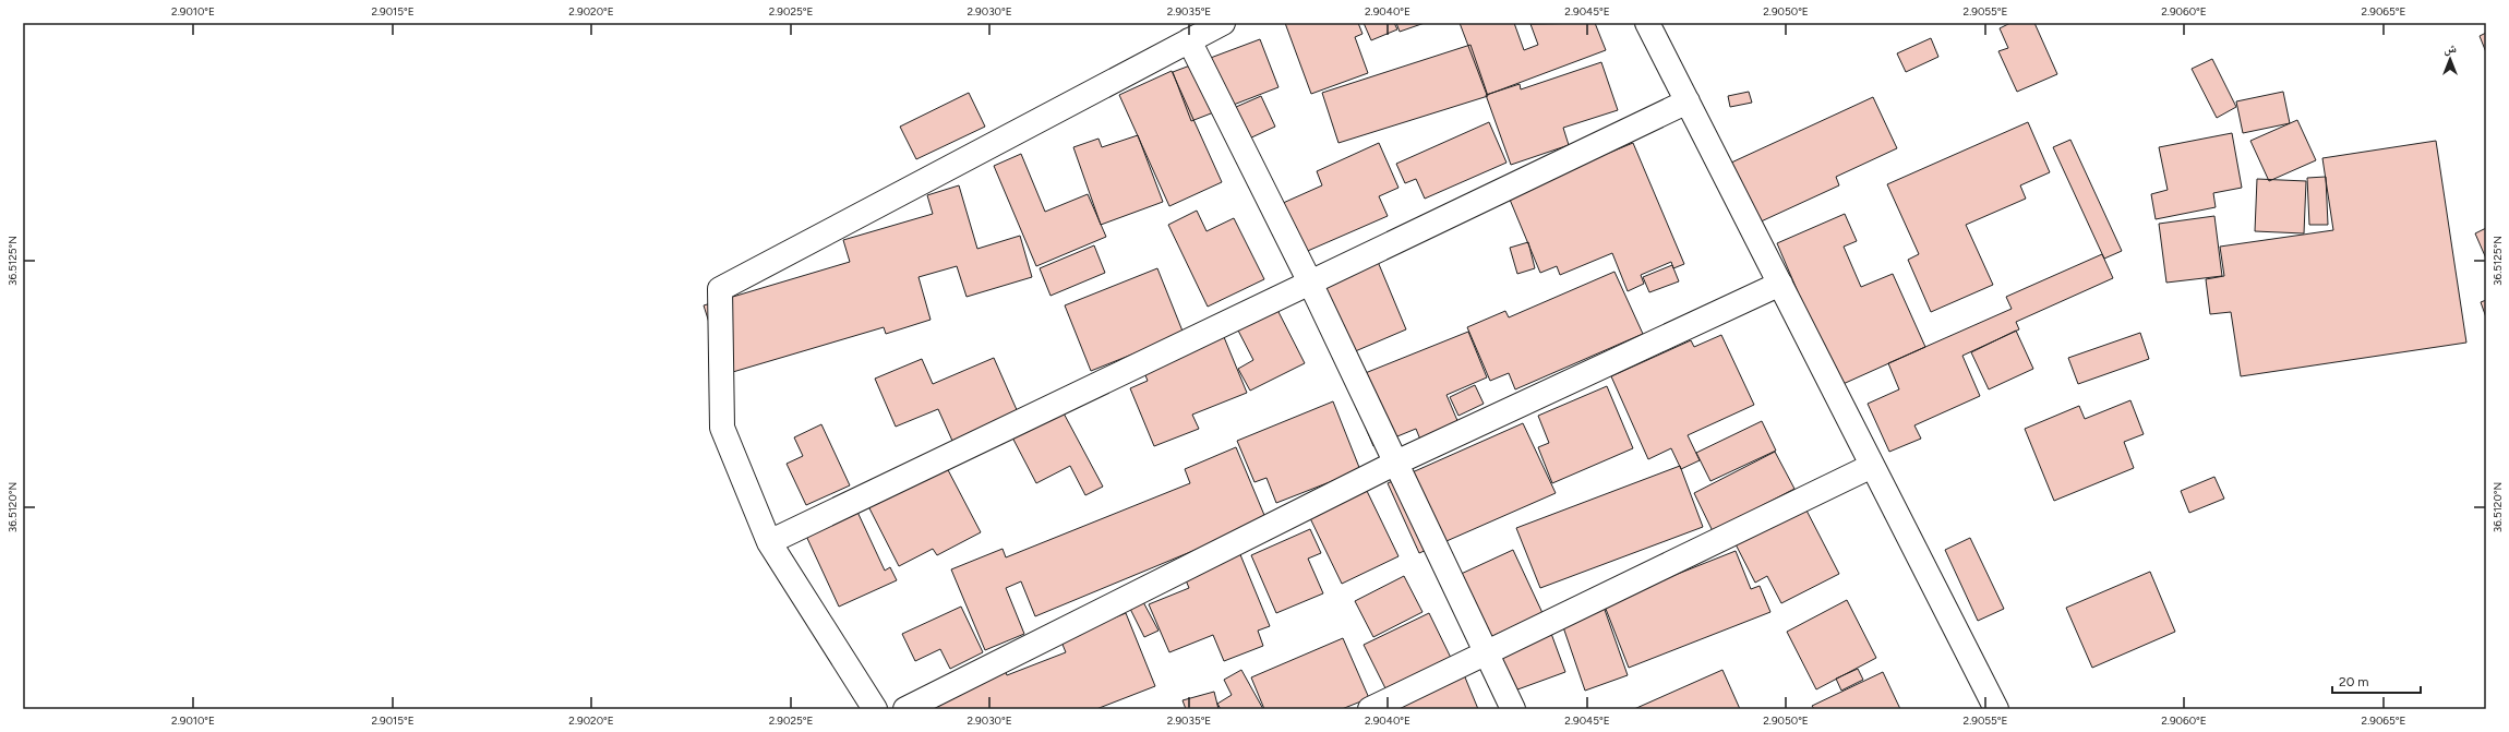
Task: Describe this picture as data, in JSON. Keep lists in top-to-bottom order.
{
  "scale_bar": "20 m",
  "north": "top",
  "coordinates": [
    "2.9010°E",
    "2.9015°E",
    "2.9020°E",
    "2.9025°E",
    "2.9030°E",
    "2.9035°E",
    "2.9040°E",
    "2.9045°E",
    "2.9050°E",
    "2.9055°E",
    "2.9060°E",
    "2.9065°E",
    "36.5125°N",
    "36.5120°N"
  ]
}
